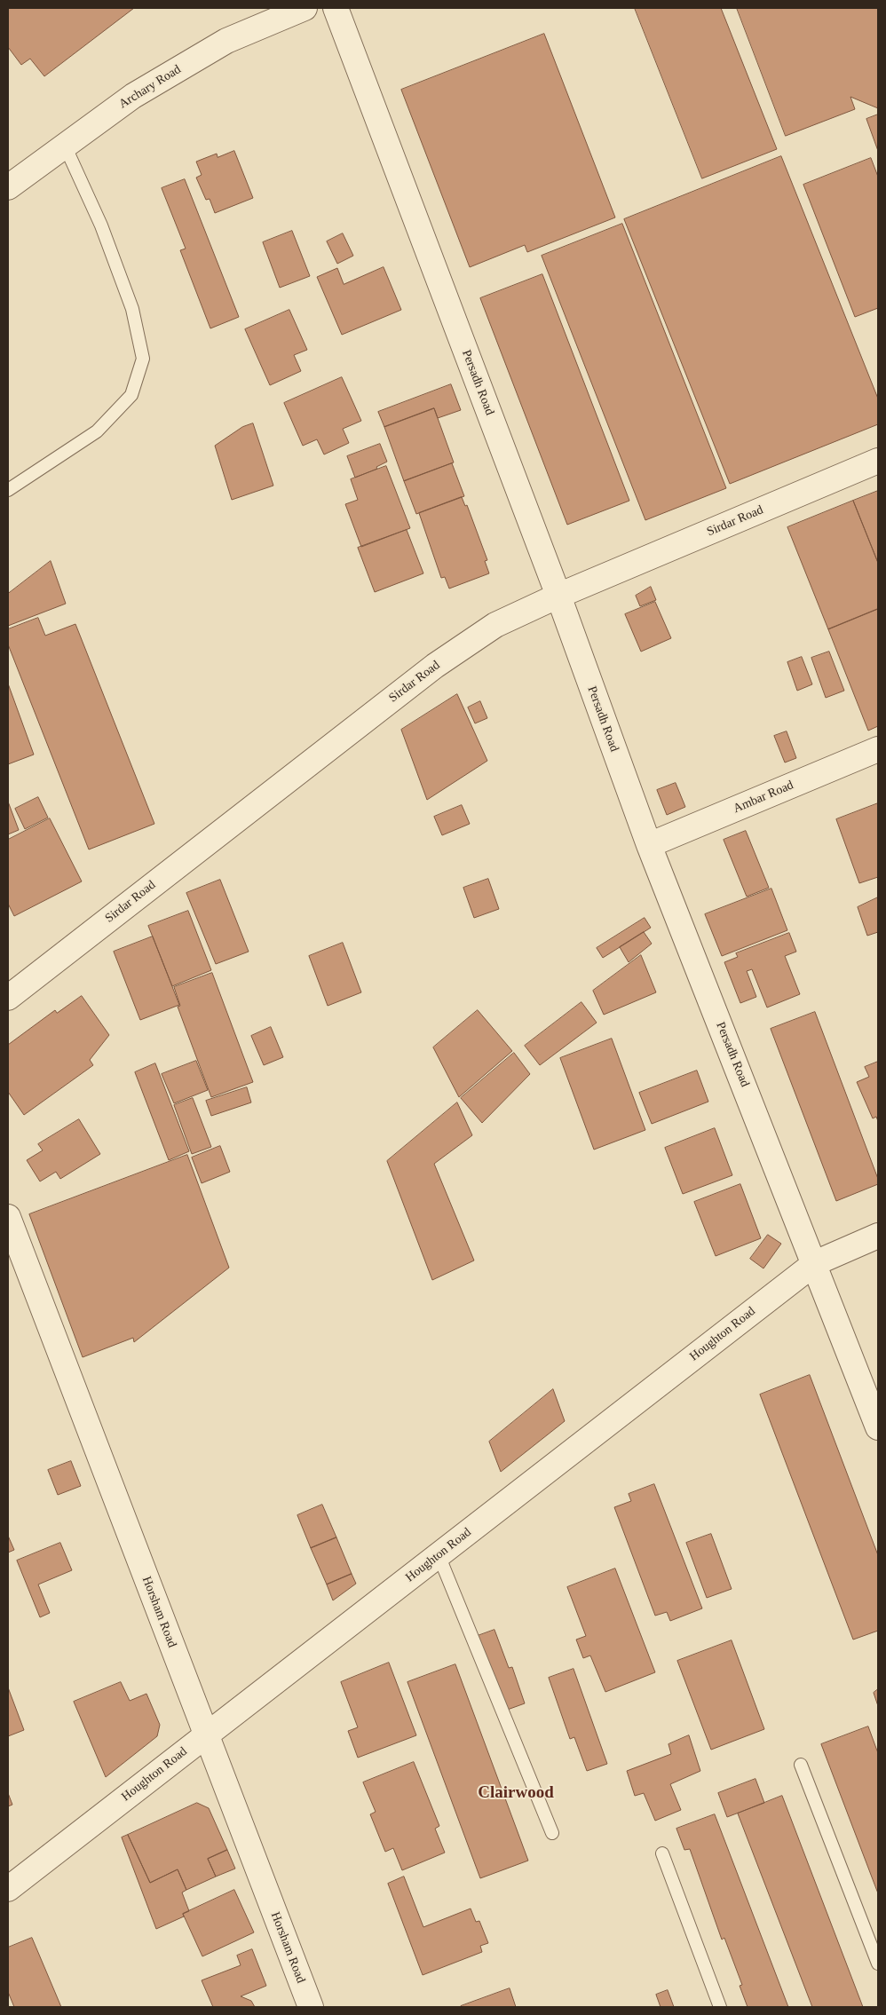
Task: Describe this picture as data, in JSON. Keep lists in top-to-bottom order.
{
  "streets": {
    "street": [
      "Archary Road",
      "Persadh Road",
      "Sirdar Road",
      "Ambar Road",
      "Houghton Road",
      "Horsham Road"
    ]
  },
  "crossings": [
    ["Persadh Road", "Sirdar Road"],
    ["Persadh Road", "Ambar Road"],
    ["Persadh Road", "Houghton Road"],
    ["Houghton Road", "Horsham Road"]
  ],
  "districts": ["Clairwood"]
}
